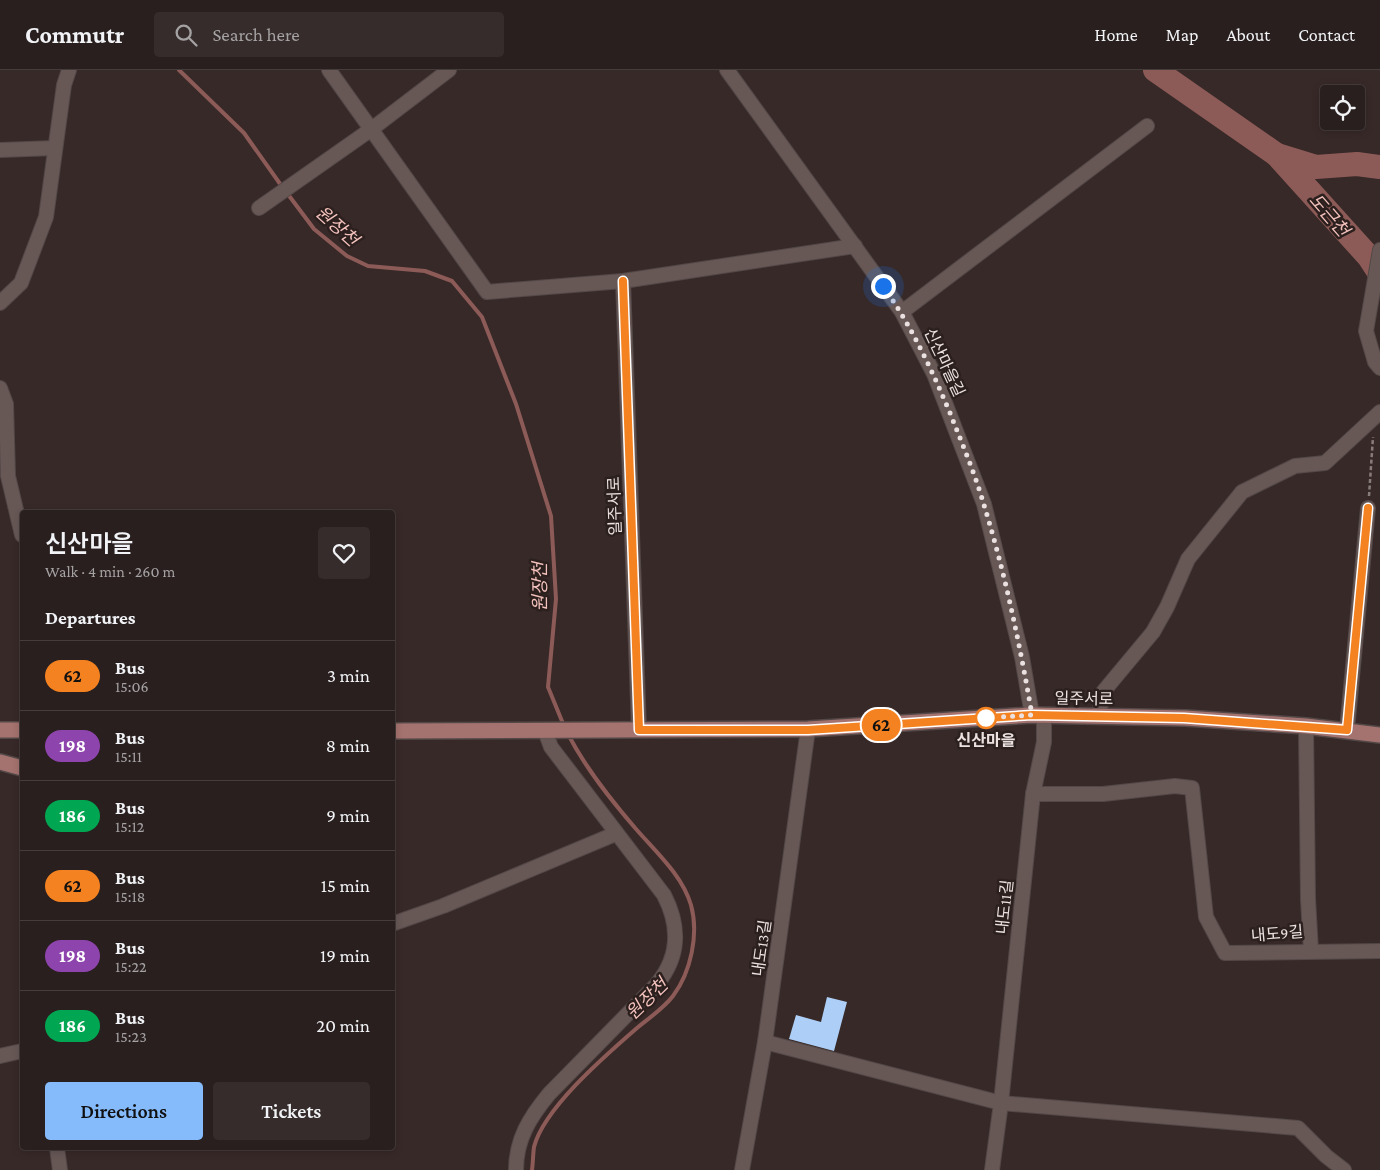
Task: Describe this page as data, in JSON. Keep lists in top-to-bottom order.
{
  "streets": {
    "main road": ["일주서로"],
    "street": [
      "신산마을길",
      "내도11길",
      "내도9길",
      "내도13길"
    ]
  },
  "crossings": [
    ["신산마을길", "일주서로"],
    ["신산마을길", "내도11길"],
    ["일주서로", "내도11길"],
    ["일주서로", "내도9길"],
    ["일주서로", "내도13길"],
    ["내도11길", "내도9길"]
  ],
  "water": ["도근천", "원장천"],
  "places": ["신산마을"],
  "lines": ["bus line 62"],
  "page": {
    "header": "Commutr",
    "search": "Search here",
    "nav": [
      "Home",
      "Map",
      "About",
      "Contact"
    ],
    "on_map": "62",
    "heading": [
      ["신산마을", "Walk · 4 min · 260 m"],
      "Departures"
    ],
    "list": [
      {
        "mark": "62",
        "name": "Bus",
        "note": "15:06",
        "value": "3 min"
      },
      {
        "mark": "198",
        "name": "Bus",
        "note": "15:11",
        "value": "8 min"
      },
      {
        "mark": "186",
        "name": "Bus",
        "note": "15:12",
        "value": "9 min"
      },
      {
        "mark": "62",
        "name": "Bus",
        "note": "15:18",
        "value": "15 min"
      },
      {
        "mark": "198",
        "name": "Bus",
        "note": "15:22",
        "value": "19 min"
      },
      {
        "mark": "186",
        "name": "Bus",
        "note": "15:23",
        "value": "20 min"
      }
    ],
    "buttons": ["Directions", "Tickets"]
  }
}
